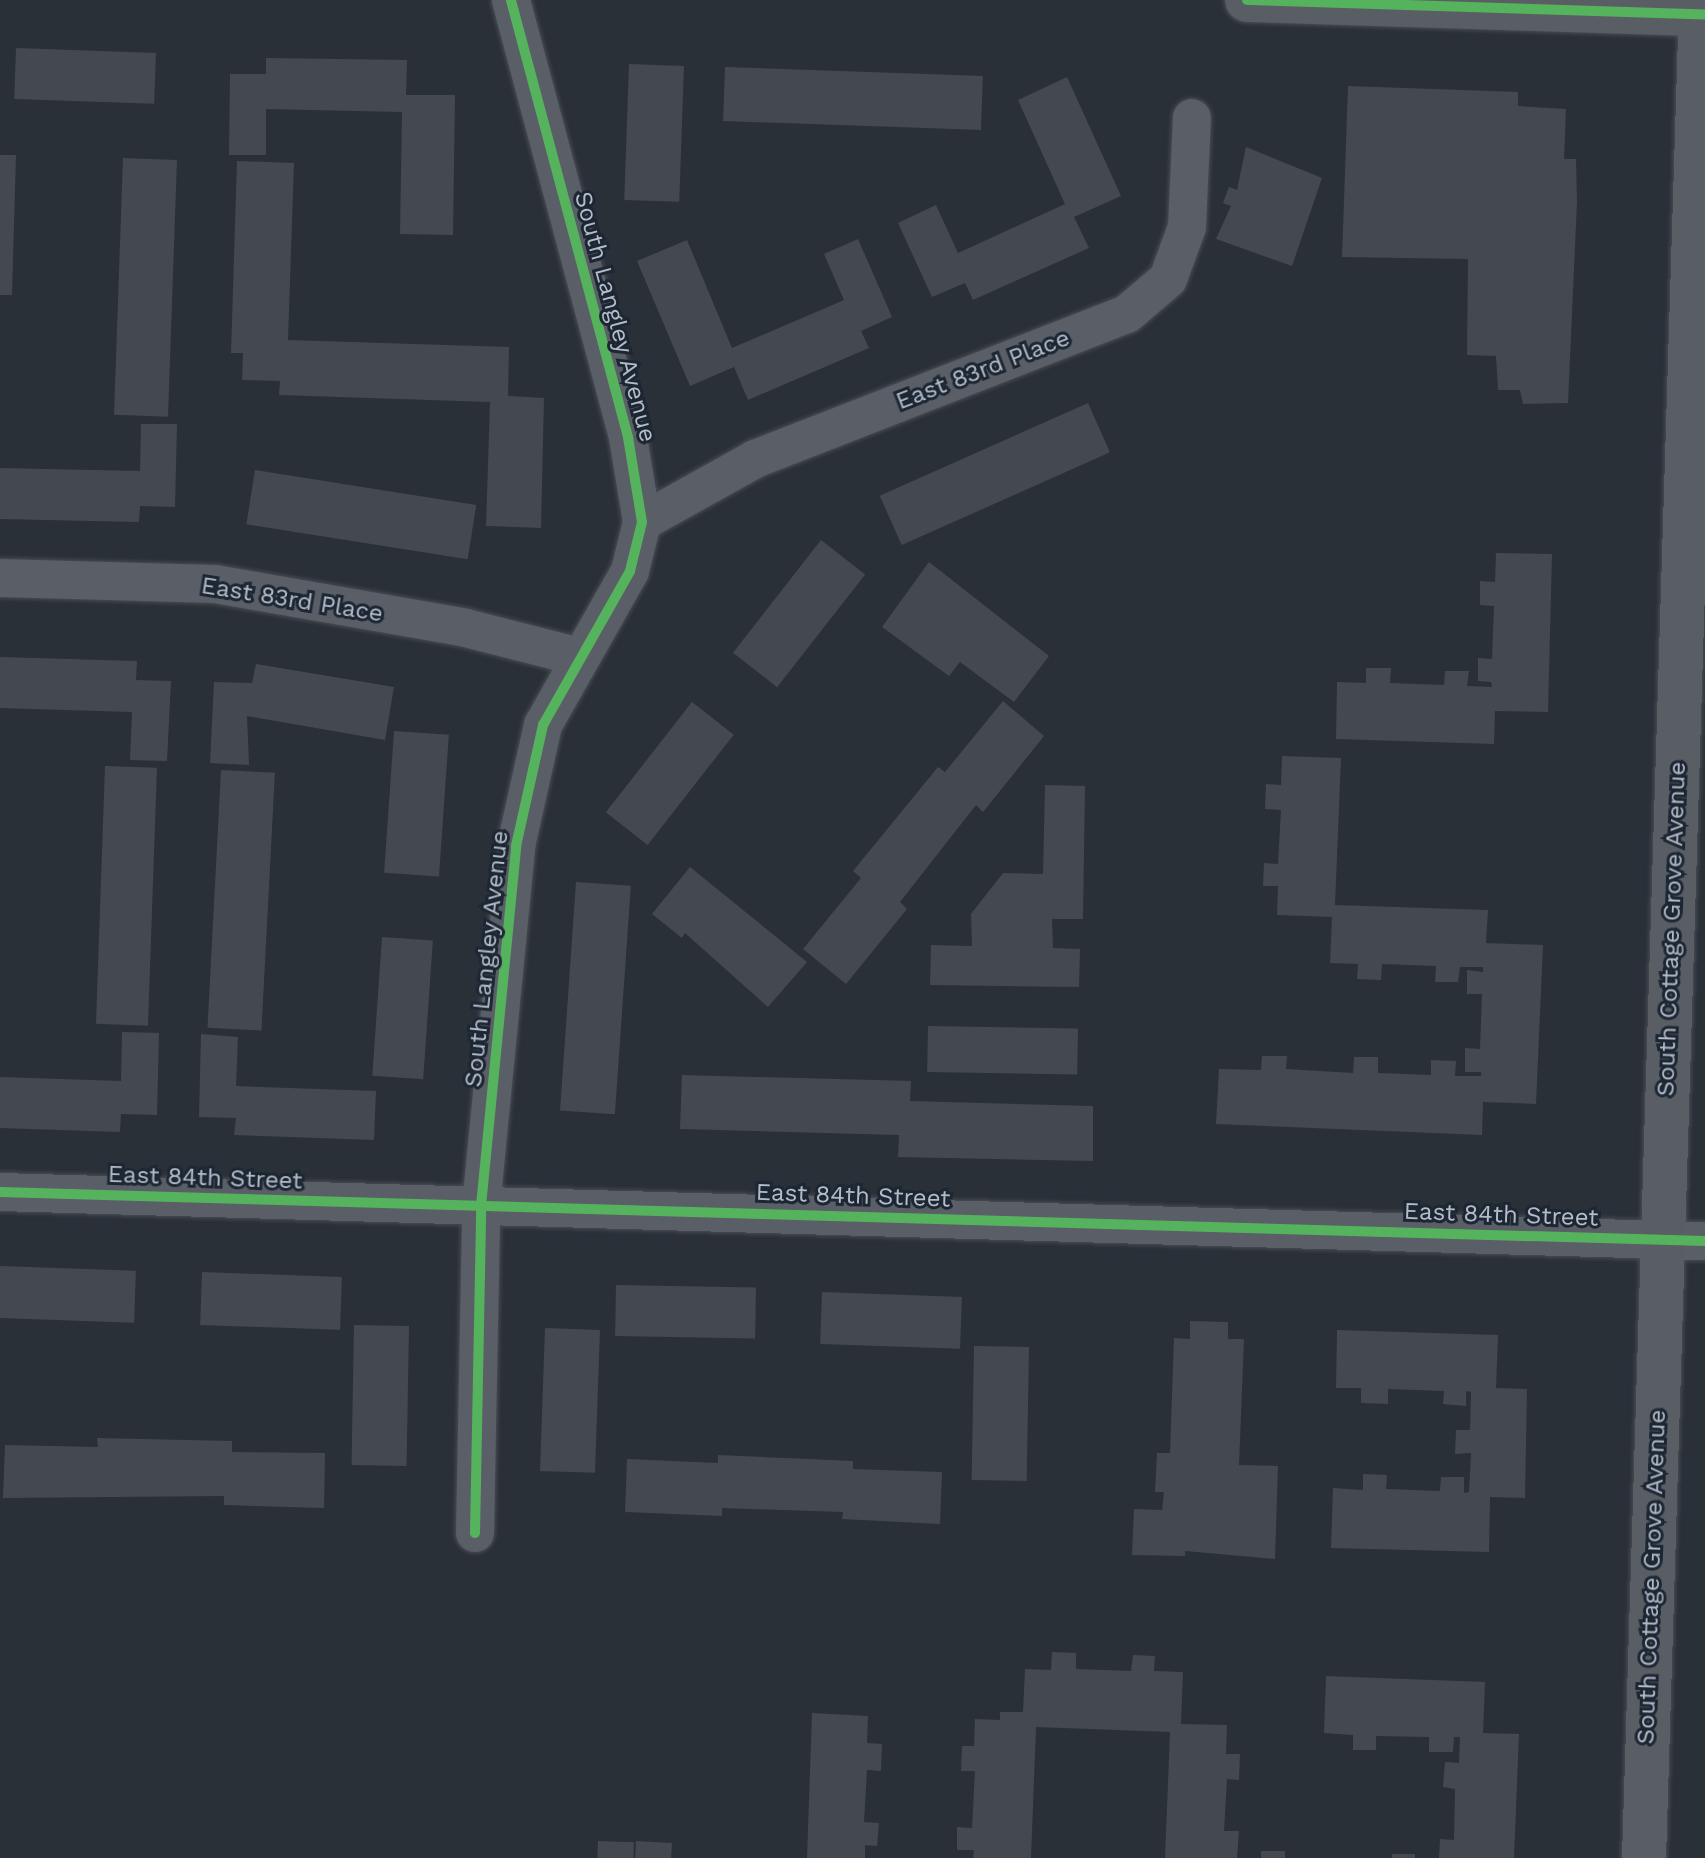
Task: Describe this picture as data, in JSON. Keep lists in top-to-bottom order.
{
  "streets": {
    "main road": ["South Cottage Grove Avenue"],
    "street": ["South Langley Avenue", "East 83rd Place", "East 84th Street"]
  },
  "crossings": [
    ["South Langley Avenue", "East 83rd Place"],
    ["South Langley Avenue", "East 84th Street"],
    ["South Cottage Grove Avenue", "East 84th Street"]
  ]
}
